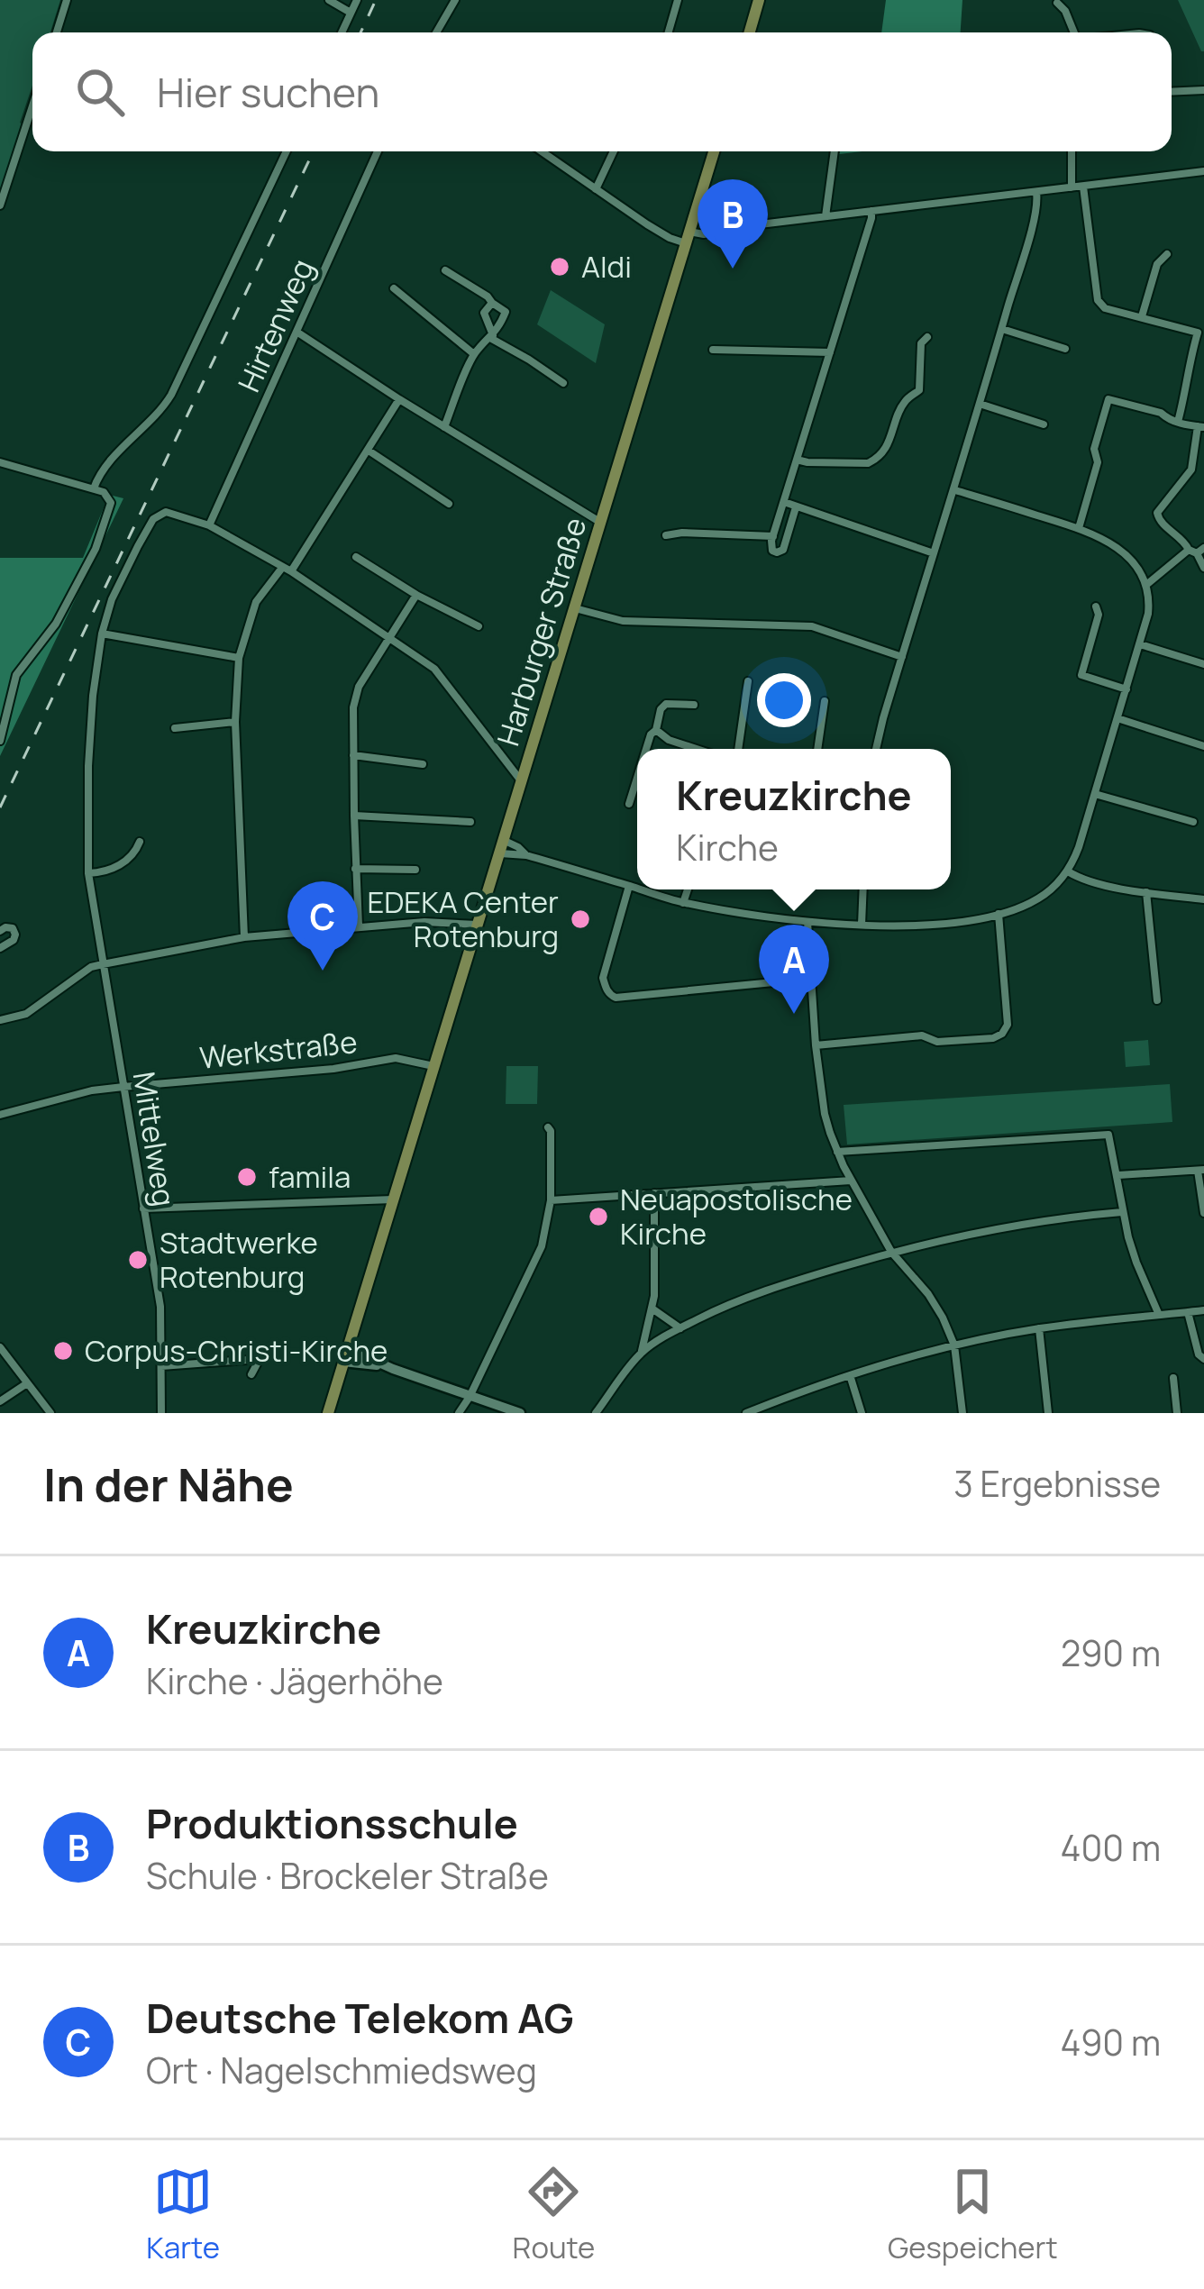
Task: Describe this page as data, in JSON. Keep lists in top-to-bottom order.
{
  "streets": {
    "main road": ["Harburger Straße"],
    "street": ["Hirtenweg", "Werkstraße", "Mittelweg"]
  },
  "crossings": [
    ["Hirtenweg", "Mittelweg"],
    ["Harburger Straße", "Werkstraße"],
    ["Werkstraße", "Mittelweg"]
  ],
  "places": [
    "Aldi",
    "EDEKA Center Rotenburg",
    "famila",
    "Neuapostolische Kirche",
    "Stadtwerke Rotenburg",
    "Corpus-Christi-Kirche"
  ],
  "page": {
    "search": "Hier suchen",
    "pins": ["B", "C", "A"],
    "popup": ["Kreuzkirche", "Kirche"],
    "heading": ["In der Nähe", "3 Ergebnisse"],
    "list": [
      {
        "mark": "A",
        "name": "Kreuzkirche",
        "note": "Kirche · Jägerhöhe",
        "value": "290 m"
      },
      {
        "mark": "B",
        "name": "Produktionsschule",
        "note": "Schule · Brockeler Straße",
        "value": "400 m"
      },
      {
        "mark": "C",
        "name": "Deutsche Telekom AG",
        "note": "Ort · Nagelschmiedsweg",
        "value": "490 m"
      }
    ],
    "nav": ["Karte", "Route", "Gespeichert"]
  }
}
